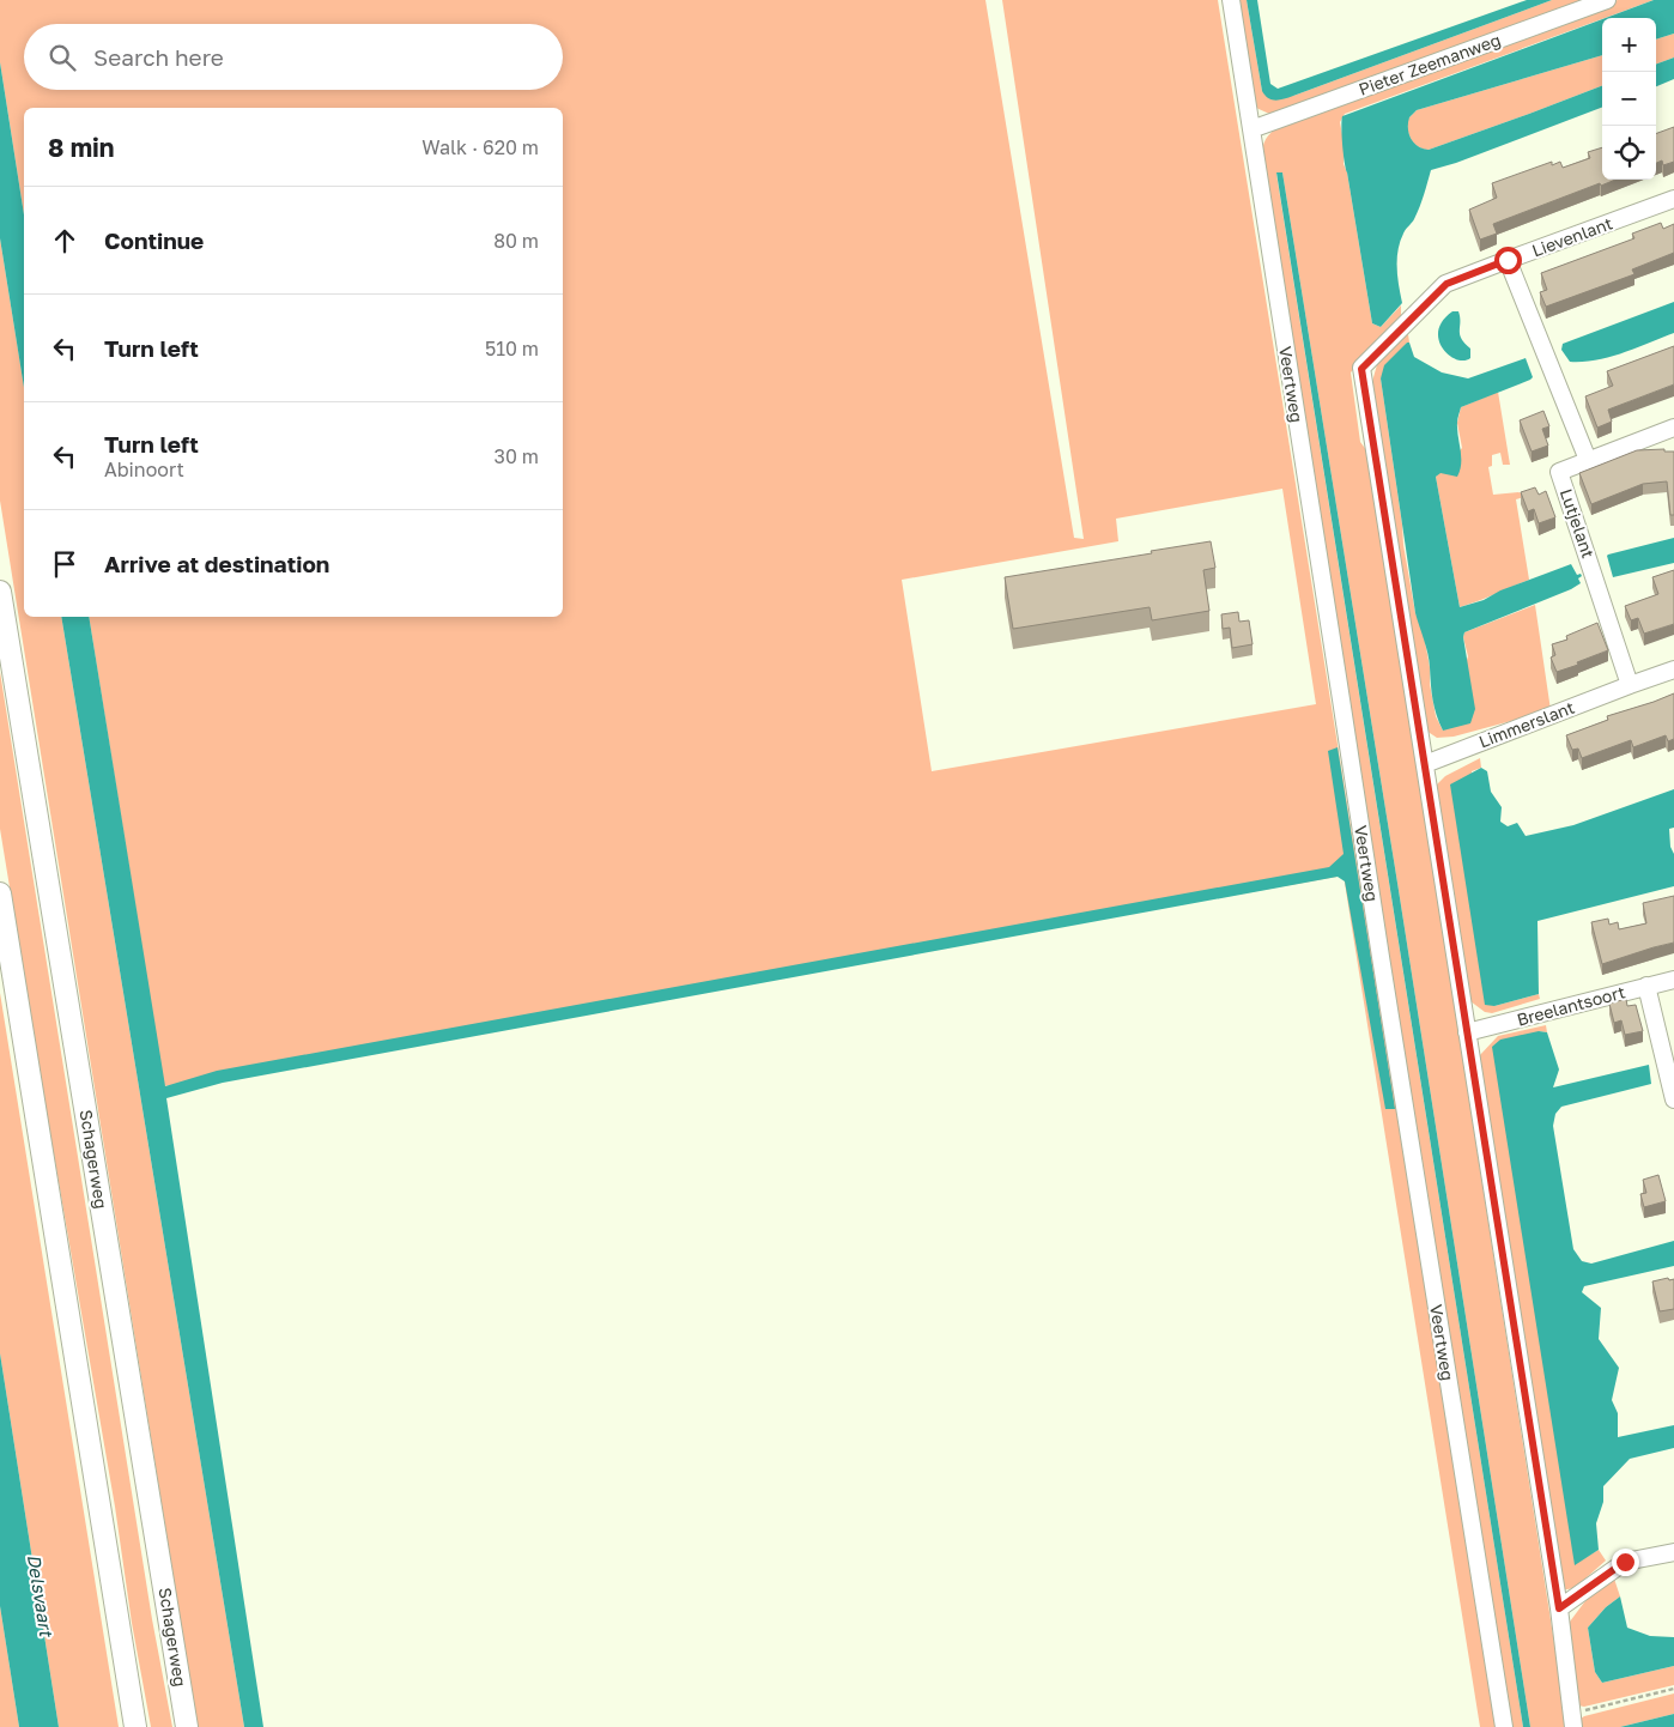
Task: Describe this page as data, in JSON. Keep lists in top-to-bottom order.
{
  "streets": {
    "main road": ["Schagerweg"],
    "street": [
      "Pieter Zeemanweg",
      "Lievenlant",
      "Veertweg",
      "Lutjelant",
      "Limmerslant",
      "Breelantsoort"
    ]
  },
  "crossings": [
    ["Pieter Zeemanweg", "Veertweg"],
    ["Lievenlant", "Limmerslant"],
    ["Lutjelant", "Limmerslant"]
  ],
  "water": ["Delsvaart"],
  "page": {
    "map_buttons": ["+", "−"],
    "search": "Search here",
    "heading": ["8 min", "Walk · 620 m"],
    "list": [
      ["Continue", "80 m"],
      ["Turn left", "510 m"],
      ["Turn left", "Abinoort", "30 m"],
      "Arrive at destination"
    ]
  }
}
